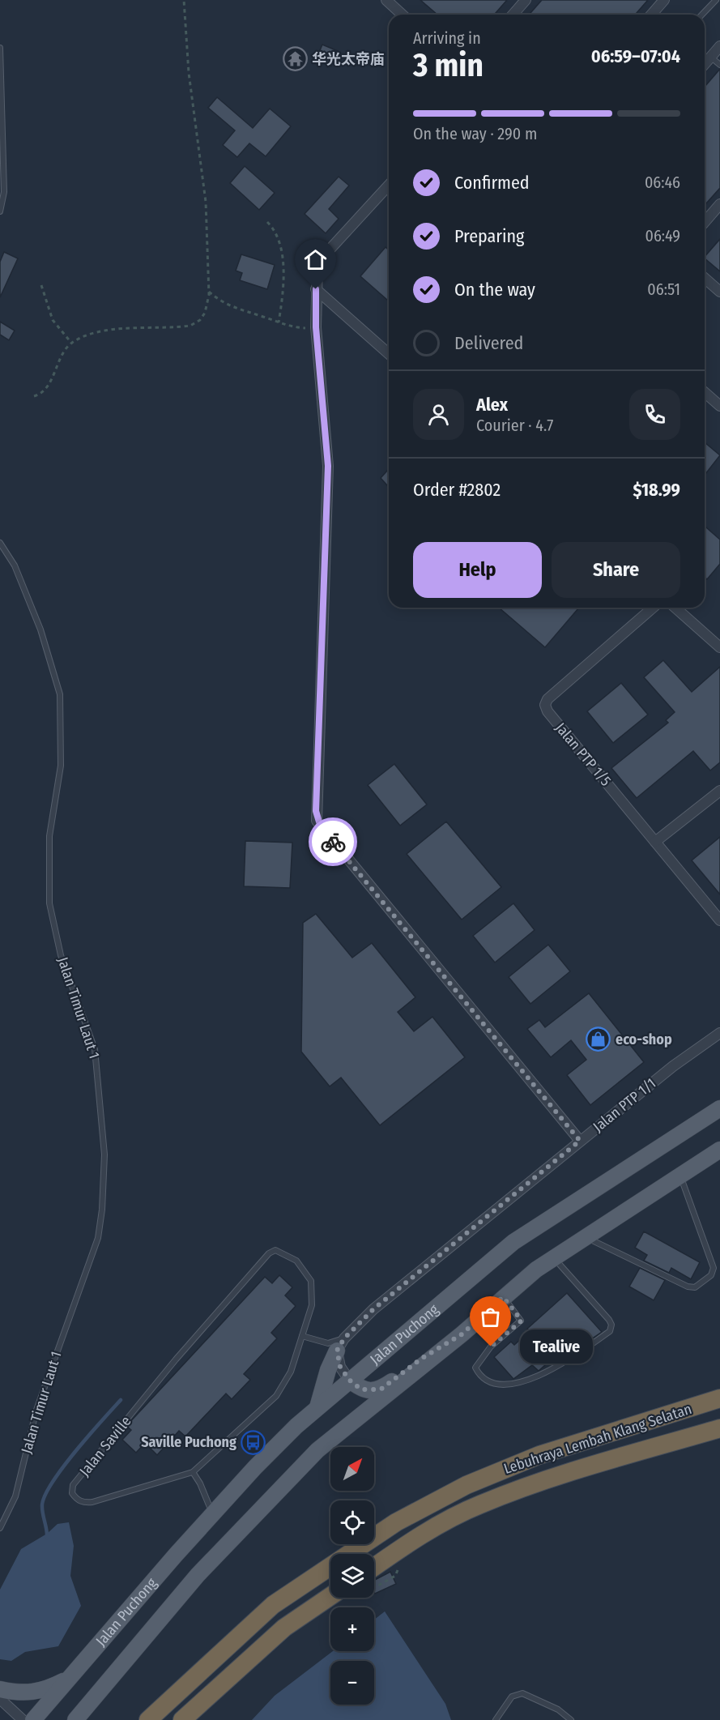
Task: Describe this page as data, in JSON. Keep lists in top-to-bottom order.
{
  "streets": {
    "highway": ["Lebuhraya Lembah Klang Selatan"],
    "main road": ["Jalan Puchong"],
    "street": ["Jalan PTP 1/5", "Jalan PTP 1/1"],
    "lane": ["Jalan Timur Laut 1", "Jalan Saville"]
  },
  "places": {
    "temple": ["华光太帝庙"],
    "shop": ["eco-shop"],
    "other": ["Tealive"],
    "bus stop": ["Saville Puchong"]
  },
  "north": "top right",
  "page": {
    "heading": ["3 min", "Arriving in", "06:59–07:04"],
    "panel": [
      "Alex",
      "Courier · 4.7",
      "Order #2802",
      "$18.99"
    ],
    "bar": "On the way · 290 m",
    "list": [
      ["Confirmed", "06:46"],
      ["Preparing", "06:49"],
      ["On the way", "06:51"],
      "Delivered"
    ],
    "buttons": ["Help", "Share"],
    "bubble": "Tealive",
    "map_buttons": ["+", "−"]
  }
}
